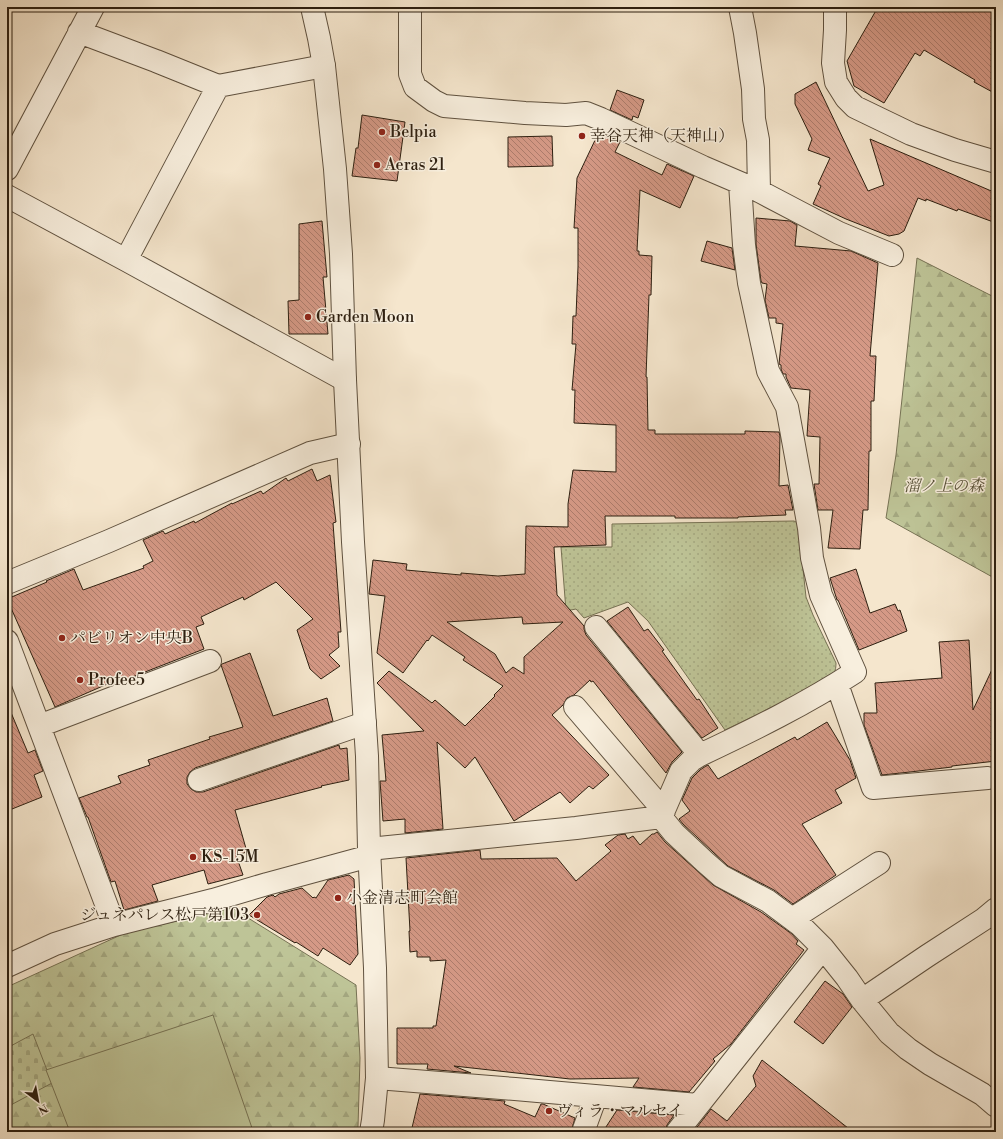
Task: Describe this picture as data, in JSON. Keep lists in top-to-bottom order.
{
  "parks": ["溜ノ上の森"],
  "places": [
    "Belpia",
    "幸谷天神（天神山）",
    "Aeras 21",
    "Garden Moon",
    "パビリオン中央B",
    "Profee5",
    "KS-15M",
    "小金清志町会館",
    "ジュネパレス松戸第103",
    "ヴィラ・マルセイ"
  ],
  "north": "bottom right"
}
